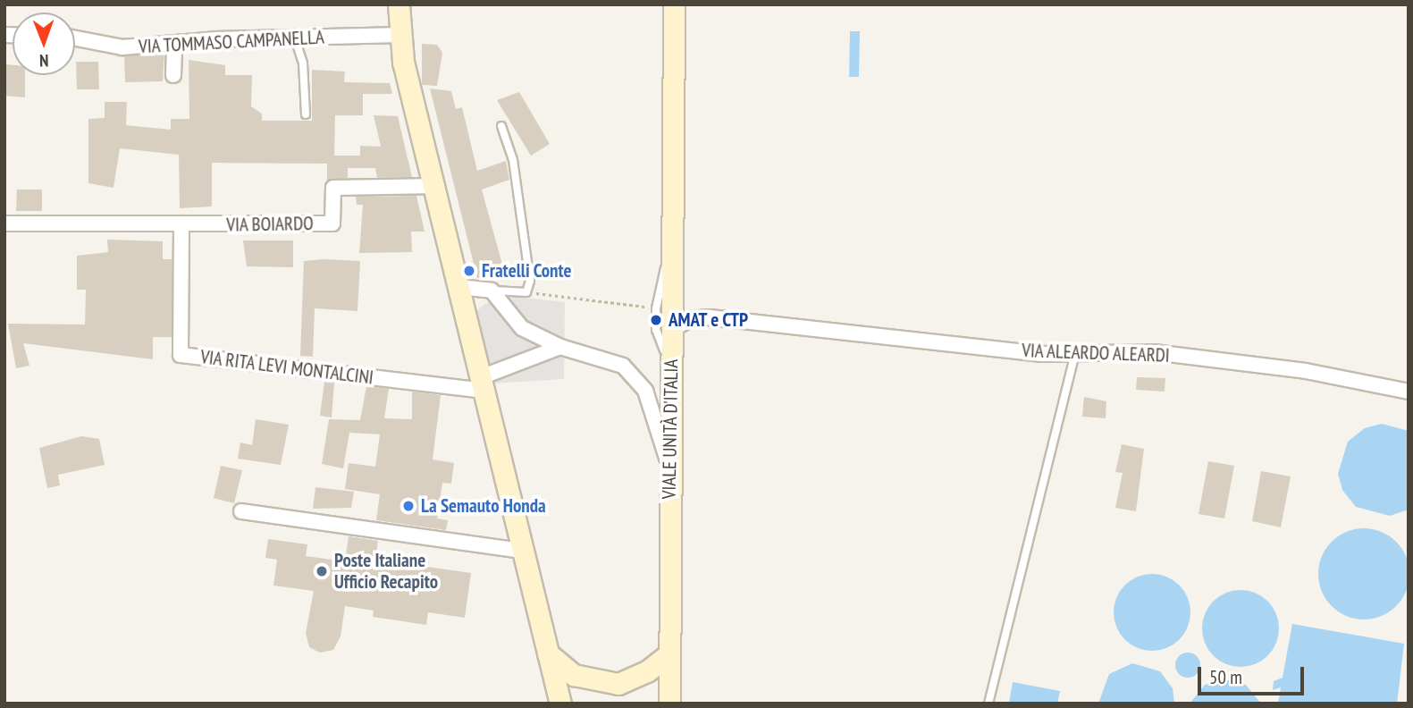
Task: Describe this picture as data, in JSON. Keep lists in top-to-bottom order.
{
  "streets": {
    "main road": ["VIALE UNITÀ D'ITALIA"],
    "street": [
      "VIA TOMMASO CAMPANELLA",
      "VIA BOIARDO",
      "VIA ALEARDO ALEARDI",
      "VIA RITA LEVI MONTALCINI"
    ]
  },
  "crossings": [
    ["VIA BOIARDO", "VIA RITA LEVI MONTALCINI"],
    ["VIA ALEARDO ALEARDI", "VIALE UNITÀ D'ITALIA"]
  ],
  "places": [
    "Fratelli Conte",
    "AMAT e CTP",
    "La Semauto Honda",
    "Poste Italiane Ufficio Recapito"
  ],
  "scale_bar": "50 m",
  "north": "bottom"
}
